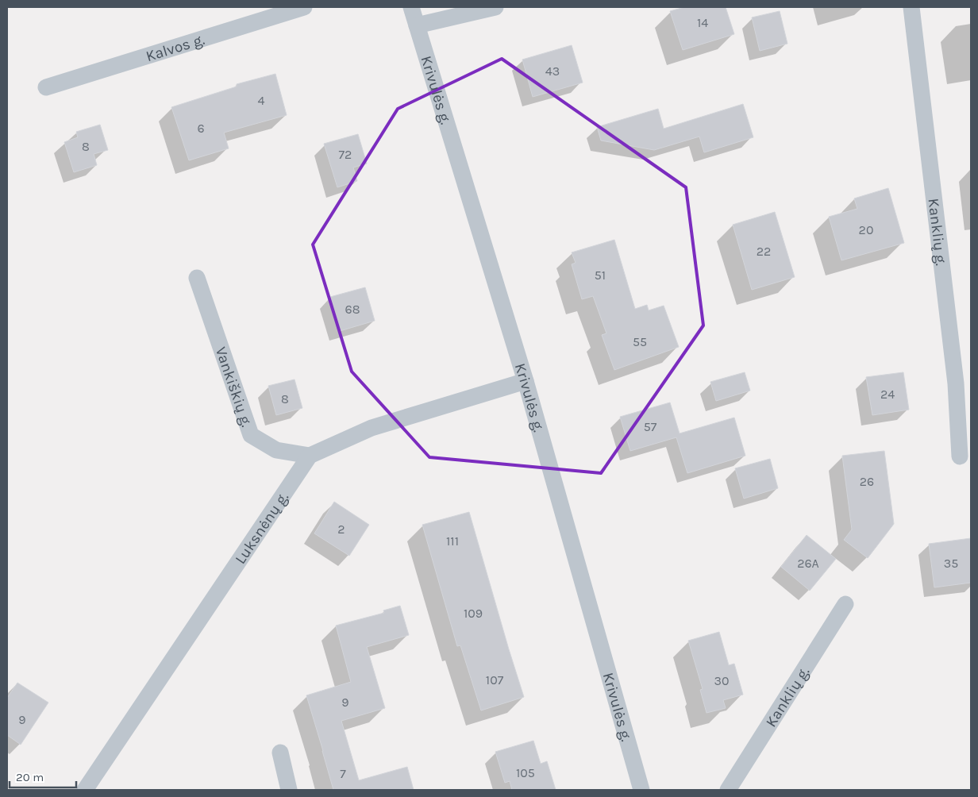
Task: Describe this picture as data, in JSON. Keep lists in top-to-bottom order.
{
  "streets": {
    "street": [
      "Kalvos g.",
      "Krivulės g.",
      "Kanklių g.",
      "Vankiškių g.",
      "Luksnėnų g."
    ]
  },
  "crossings": [
    ["Vankiškių g.", "Luksnėnų g."]
  ],
  "house_numbers": [
    "14",
    "43",
    "4",
    "6",
    "8",
    "72",
    "20",
    "22",
    "51",
    "68",
    "55",
    "24",
    "8",
    "57",
    "26",
    "2",
    "111",
    "26A",
    "35",
    "109",
    "107",
    "30",
    "9",
    "9",
    "105",
    "7"
  ],
  "scale_bar": "20 m"
}
